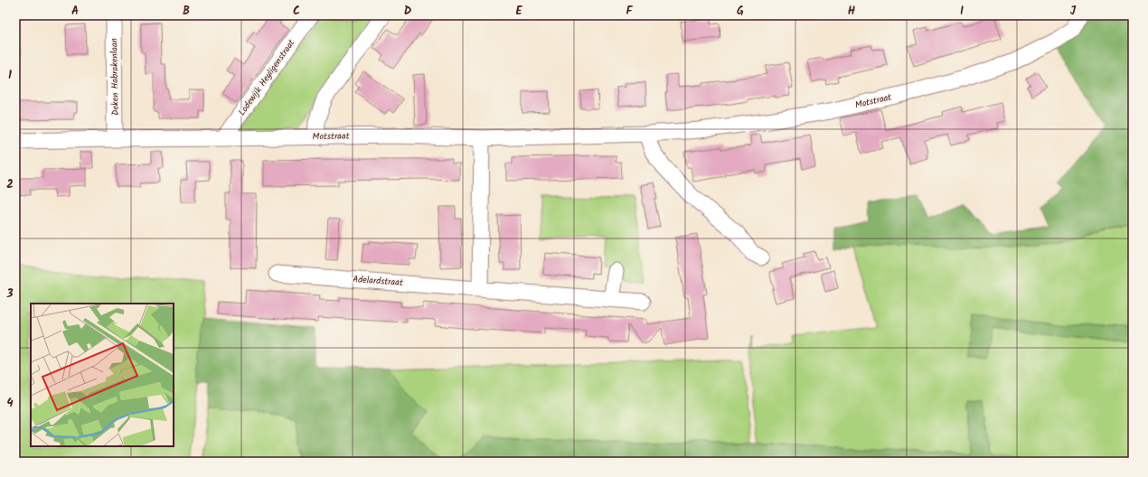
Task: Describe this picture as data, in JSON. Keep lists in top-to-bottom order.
{
  "streets": {
    "street": [
      "Deken Habrakenlaan",
      "Lodewijk Heyligenstraat",
      "Motstraat",
      "Adelardstraat"
    ]
  },
  "crossings": [
    ["Deken Habrakenlaan", "Motstraat"],
    ["Lodewijk Heyligenstraat", "Motstraat"]
  ],
  "grid": {
    "columns": [
      "A",
      "B",
      "C",
      "D",
      "E",
      "F",
      "G",
      "H",
      "I",
      "J"
    ],
    "rows": [
      "1",
      "2",
      "3",
      "4"
    ]
  }
}
